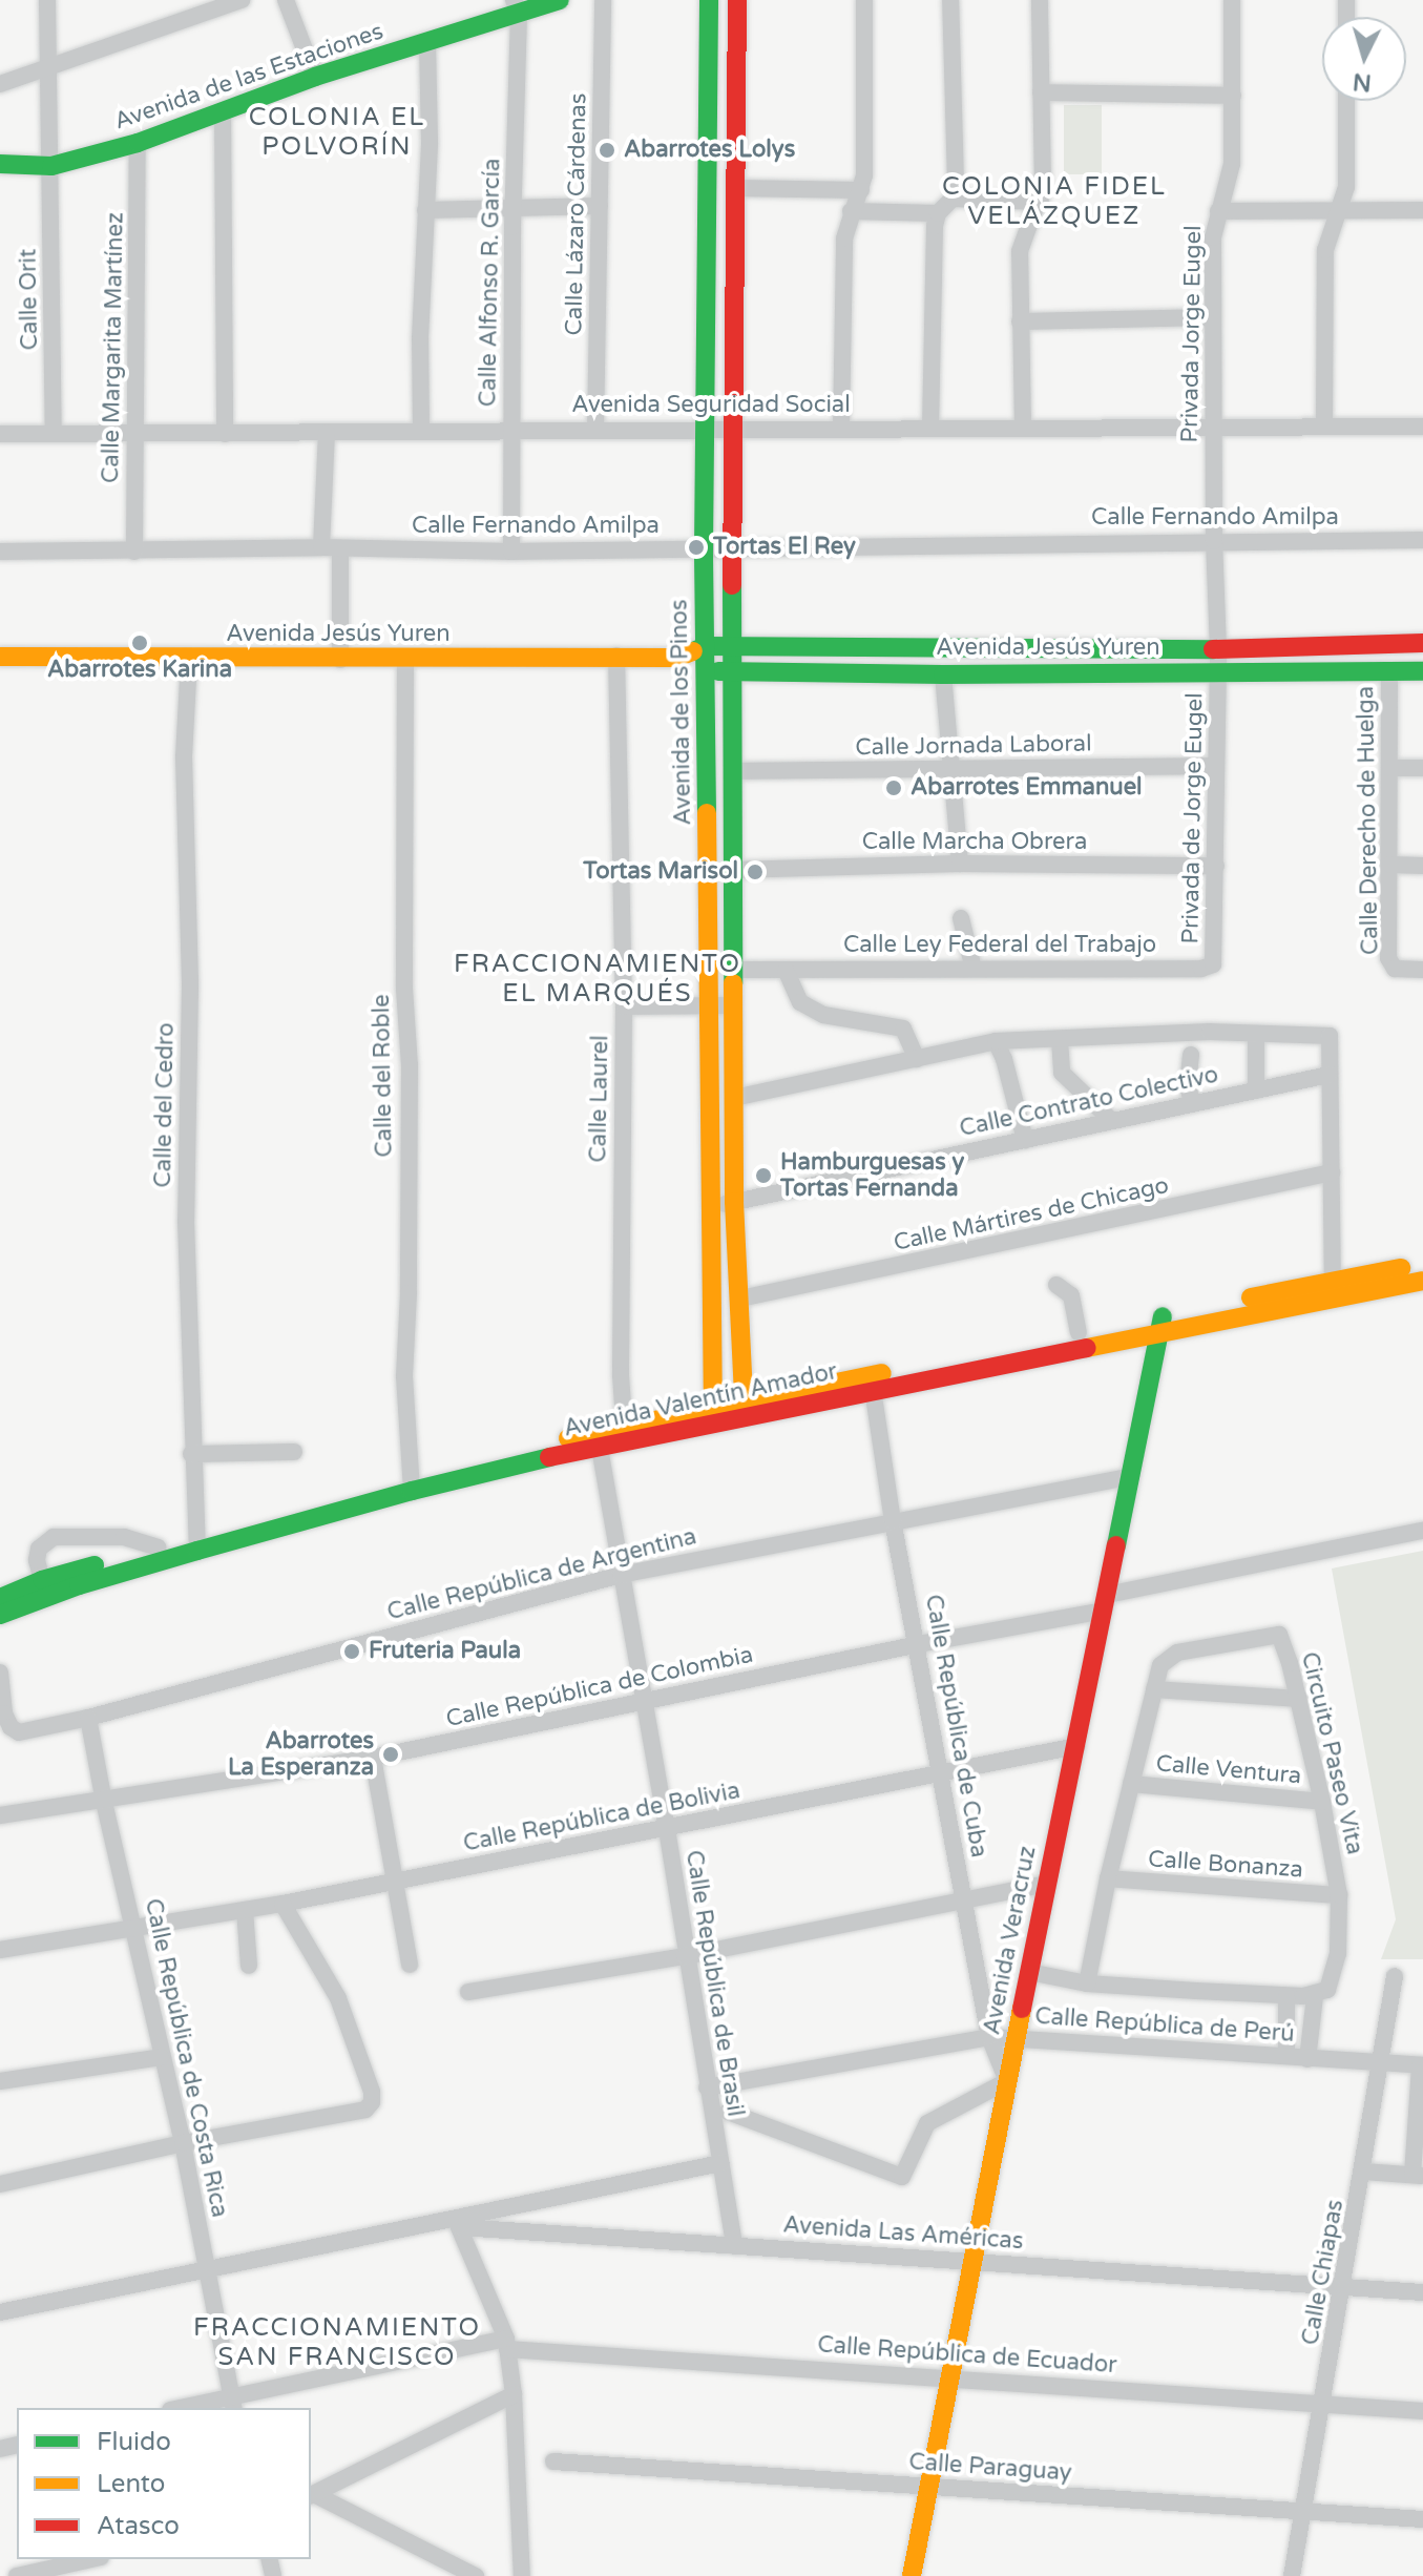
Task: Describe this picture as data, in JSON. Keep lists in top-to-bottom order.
{
  "streets": {
    "main road": [
      "Avenida de las Estaciones",
      "Avenida Jesús Yuren",
      "Avenida de los Pinos",
      "Avenida Valentín Amador",
      "Avenida Veracruz"
    ],
    "street": [
      "Calle Lázaro Cárdenas",
      "Calle Alfonso R. García",
      "Calle Orit",
      "Privada Jorge Eugel",
      "Calle Margarita Martínez",
      "Avenida Seguridad Social",
      "Calle Fernando Amilpa",
      "Calle Jornada Laboral",
      "Privada de Jorge Eugel",
      "Calle Derecho de Huelga",
      "Calle Marcha Obrera",
      "Calle Ley Federal del Trabajo",
      "Calle del Roble",
      "Calle Laurel",
      "Calle Contrato Colectivo",
      "Calle del Cedro",
      "Calle Mártires de Chicago",
      "Calle República de Argentina",
      "Calle República de Colombia",
      "Calle República de Cuba",
      "Circuito Paseo Vita",
      "Calle Ventura",
      "Calle República de Bolivia",
      "Calle Bonanza",
      "Calle República de Brasil",
      "Calle República de Perú",
      "Calle República de Costa Rica",
      "Avenida Las Américas",
      "Calle Chiapas",
      "Calle República de Ecuador",
      "Calle Paraguay"
    ]
  },
  "crossings": [
    ["Avenida de las Estaciones", "Calle Alfonso R. García"],
    ["Avenida de las Estaciones", "Calle Orit"],
    ["Avenida de las Estaciones", "Calle Margarita Martínez"],
    ["Calle Lázaro Cárdenas", "Avenida Seguridad Social"],
    ["Calle Alfonso R. García", "Avenida Seguridad Social"],
    ["Calle Alfonso R. García", "Calle Fernando Amilpa"],
    ["Calle Orit", "Avenida Seguridad Social"],
    ["Privada Jorge Eugel", "Avenida Seguridad Social"],
    ["Privada Jorge Eugel", "Calle Fernando Amilpa"],
    ["Privada Jorge Eugel", "Avenida Jesús Yuren"],
    ["Privada Jorge Eugel", "Privada de Jorge Eugel"],
    ["Calle Margarita Martínez", "Avenida Seguridad Social"],
    ["Calle Margarita Martínez", "Calle Fernando Amilpa"],
    ["Avenida Seguridad Social", "Avenida de los Pinos"],
    ["Calle Fernando Amilpa", "Avenida de los Pinos"],
    ["Avenida Jesús Yuren", "Avenida de los Pinos"],
    ["Avenida Jesús Yuren", "Privada de Jorge Eugel"],
    ["Avenida Jesús Yuren", "Calle Derecho de Huelga"],
    ["Avenida Jesús Yuren", "Calle del Roble"],
    ["Avenida Jesús Yuren", "Calle Laurel"],
    ["Avenida Jesús Yuren", "Calle del Cedro"],
    ["Avenida de los Pinos", "Calle Contrato Colectivo"],
    ["Avenida de los Pinos", "Avenida Valentín Amador"],
    ["Calle Jornada Laboral", "Privada de Jorge Eugel"],
    ["Privada de Jorge Eugel", "Calle Marcha Obrera"],
    ["Privada de Jorge Eugel", "Calle Ley Federal del Trabajo"],
    ["Calle del Roble", "Avenida Valentín Amador"],
    ["Calle Laurel", "Avenida Valentín Amador"],
    ["Calle del Cedro", "Avenida Valentín Amador"],
    ["Avenida Valentín Amador", "Calle República de Cuba"],
    ["Avenida Valentín Amador", "Avenida Veracruz"],
    ["Avenida Valentín Amador", "Calle República de Brasil"],
    ["Calle República de Argentina", "Calle República de Cuba"],
    ["Calle República de Argentina", "Avenida Veracruz"],
    ["Calle República de Argentina", "Calle República de Brasil"],
    ["Calle República de Argentina", "Calle República de Costa Rica"],
    ["Calle República de Colombia", "Calle República de Cuba"],
    ["Calle República de Colombia", "Avenida Veracruz"],
    ["Calle República de Colombia", "Calle República de Brasil"],
    ["Calle República de Colombia", "Calle República de Costa Rica"],
    ["Calle República de Cuba", "Calle República de Bolivia"],
    ["Calle República de Cuba", "Avenida Veracruz"],
    ["Calle República de Cuba", "Calle República de Perú"],
    ["Circuito Paseo Vita", "Calle Ventura"],
    ["Circuito Paseo Vita", "Calle Bonanza"],
    ["Calle República de Bolivia", "Avenida Veracruz"],
    ["Calle República de Bolivia", "Calle República de Brasil"],
    ["Calle República de Bolivia", "Calle República de Costa Rica"],
    ["Avenida Veracruz", "Calle República de Perú"],
    ["Avenida Veracruz", "Avenida Las Américas"],
    ["Avenida Veracruz", "Calle República de Ecuador"],
    ["Avenida Veracruz", "Calle Paraguay"],
    ["Calle República de Brasil", "Calle República de Perú"],
    ["Calle República de Brasil", "Avenida Las Américas"],
    ["Calle República de Perú", "Calle Chiapas"],
    ["Calle República de Costa Rica", "Calle República de Ecuador"],
    ["Avenida Las Américas", "Calle Chiapas"],
    ["Calle Chiapas", "Calle República de Ecuador"],
    ["Calle Chiapas", "Calle Paraguay"]
  ],
  "districts": [
    "COLONIA EL POLVORÍN",
    "COLONIA FIDEL VELÁZQUEZ",
    "FRACCIONAMIENTO EL MARQUÉS",
    "FRACCIONAMIENTO SAN FRANCISCO"
  ],
  "places": [
    "Abarrotes Lolys",
    "Tortas El Rey",
    "Abarrotes Karina",
    "Abarrotes Emmanuel",
    "Tortas Marisol",
    "Hamburguesas y Tortas Fernanda",
    "Fruteria Paula",
    "Abarrotes La Esperanza"
  ],
  "legend": ["Fluido", "Lento", "Atasco"],
  "north": "bottom"
}
